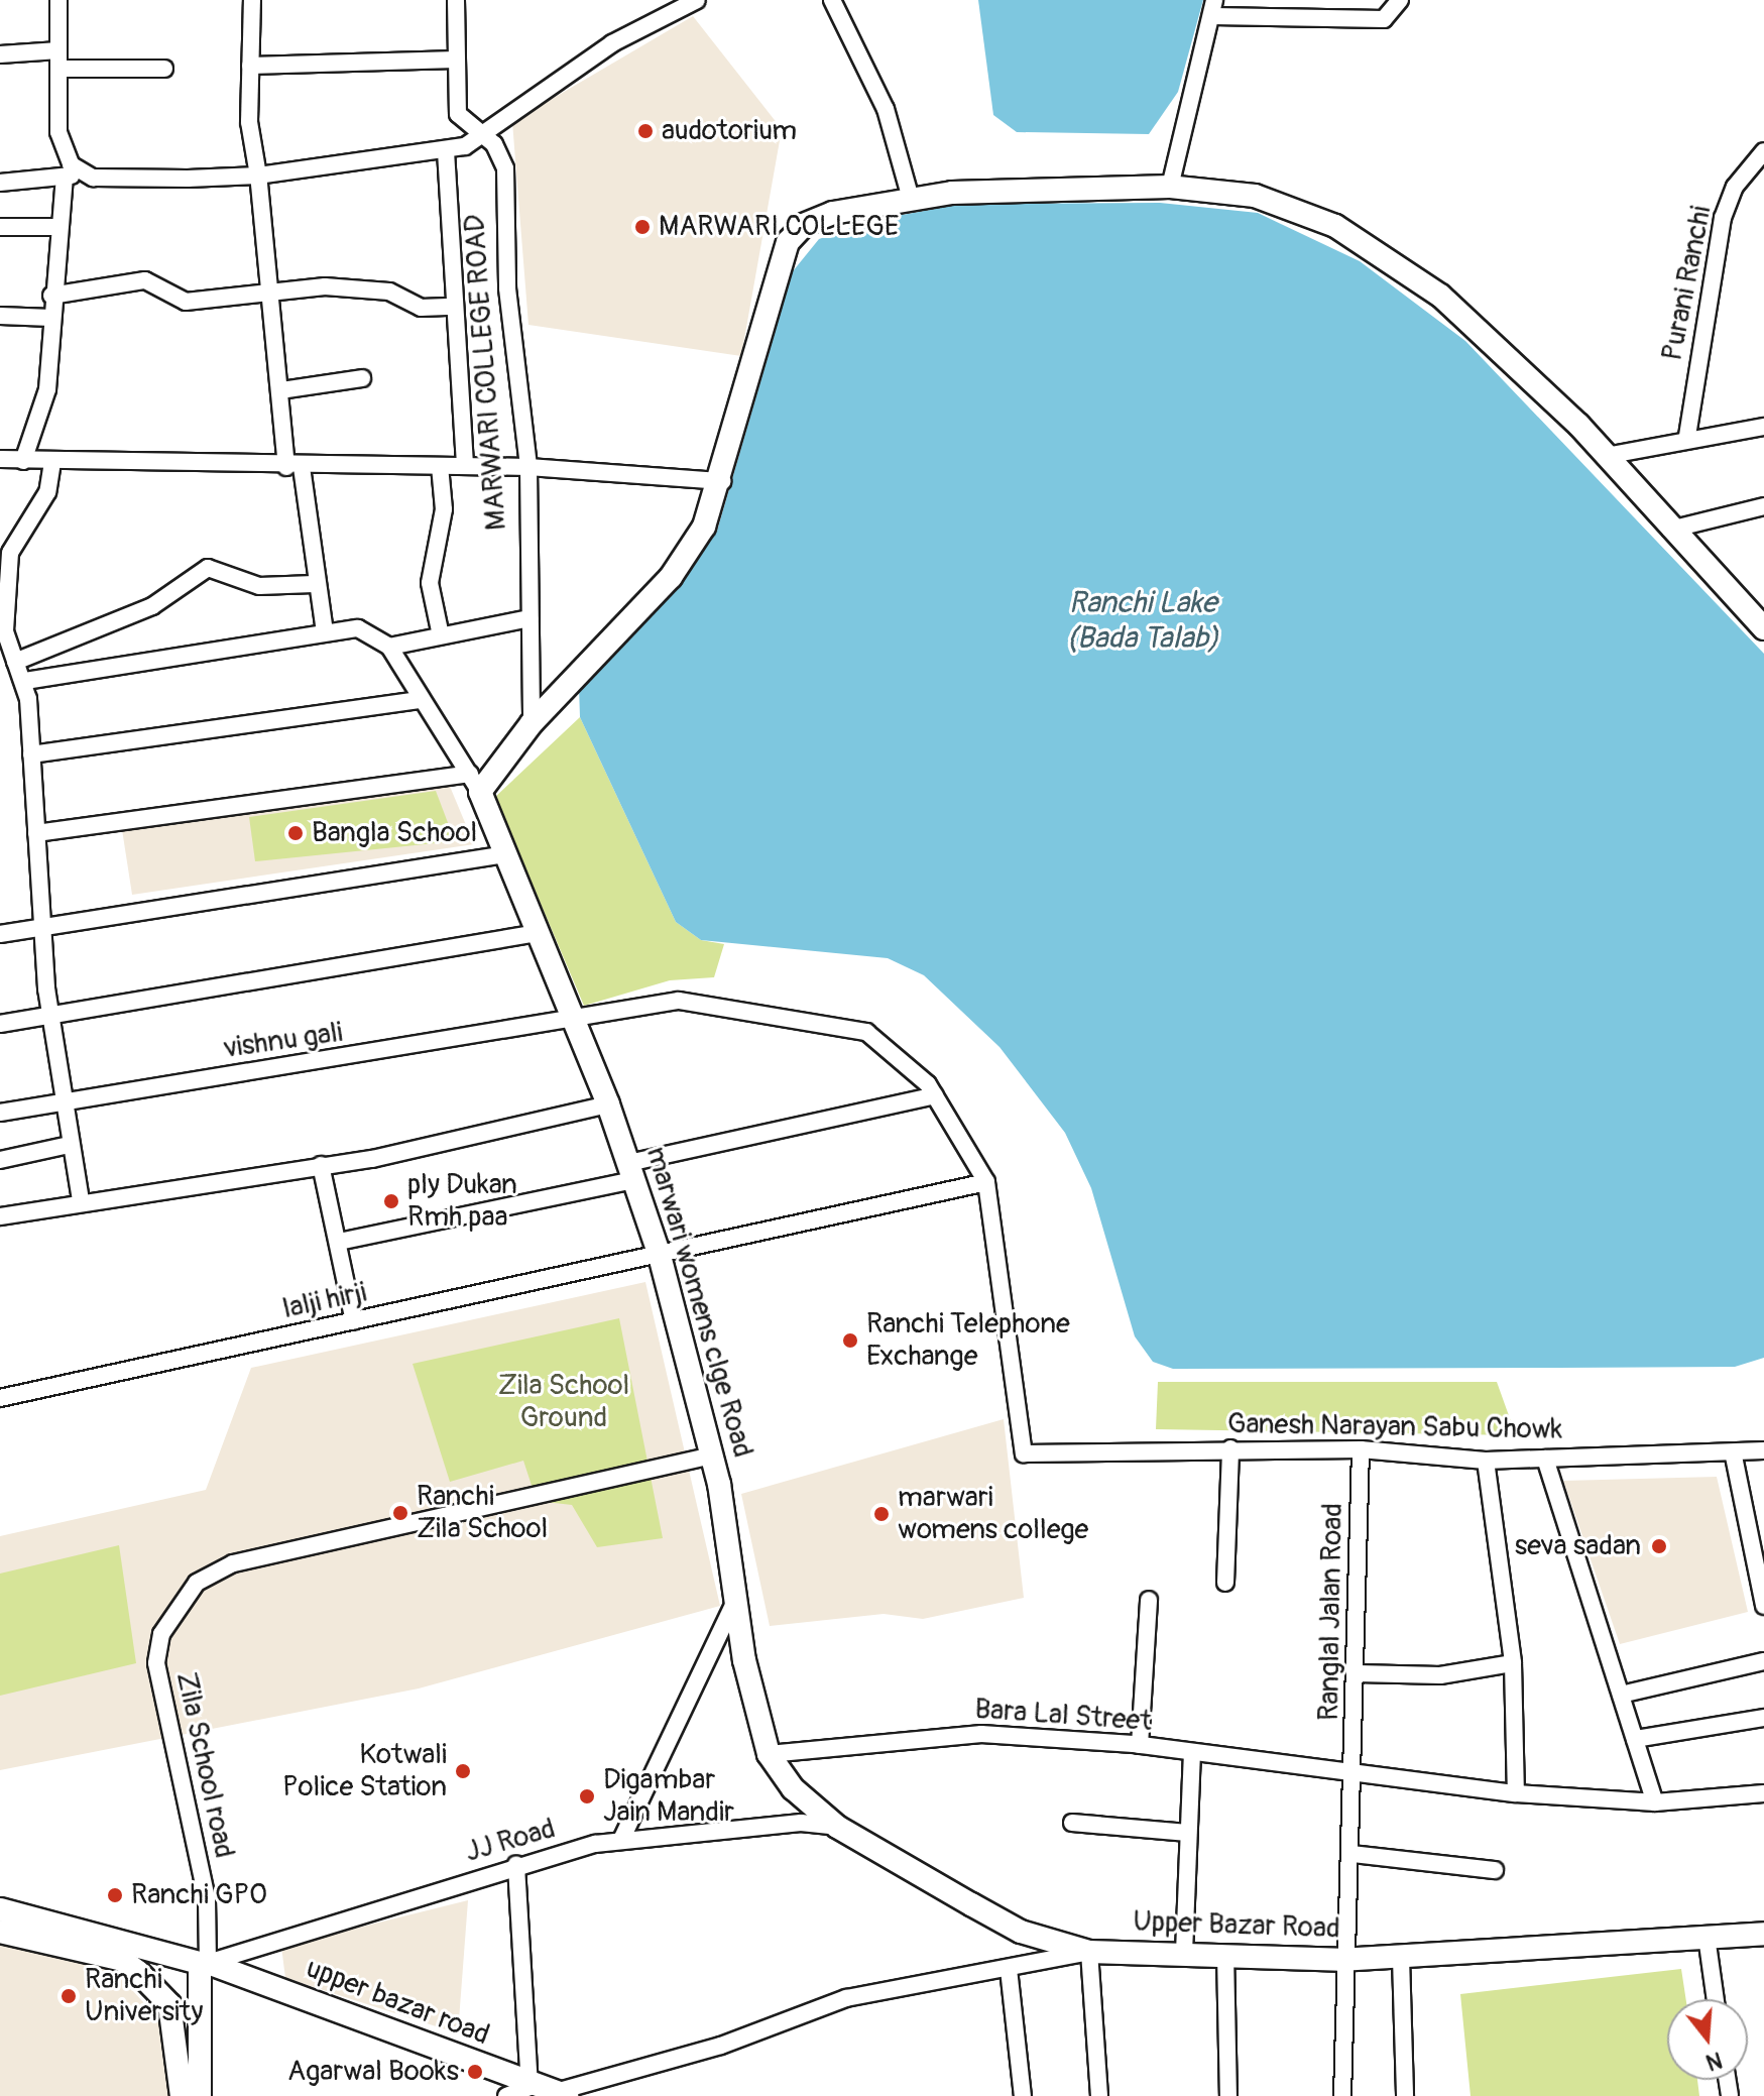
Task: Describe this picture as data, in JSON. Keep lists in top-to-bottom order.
{
  "streets": {
    "street": [
      "Purani Ranchi",
      "MARWARI COLLEGE ROAD",
      "vishnu gali",
      "lalji hirji",
      "marwari womens clge Road",
      "Ganesh Narayan Sabu Chowk",
      "Ranglal Jalan Road",
      "Bara Lal Street",
      "Zila School road",
      "JJ Road",
      "Upper Bazar Road",
      "upper bazar road"
    ]
  },
  "crossings": [
    ["vishnu gali", "lalji hirji"],
    ["vishnu gali", "marwari womens clge Road"],
    ["vishnu gali", "Ganesh Narayan Sabu Chowk"],
    ["lalji hirji", "marwari womens clge Road"],
    ["lalji hirji", "Ganesh Narayan Sabu Chowk"],
    ["marwari womens clge Road", "Bara Lal Street"],
    ["marwari womens clge Road", "Zila School road"],
    ["marwari womens clge Road", "Upper Bazar Road"],
    ["Ganesh Narayan Sabu Chowk", "Ranglal Jalan Road"],
    ["Ranglal Jalan Road", "Bara Lal Street"],
    ["Ranglal Jalan Road", "Upper Bazar Road"],
    ["Bara Lal Street", "Upper Bazar Road"],
    ["Zila School road", "JJ Road"],
    ["Zila School road", "upper bazar road"],
    ["JJ Road", "Upper Bazar Road"],
    ["JJ Road", "upper bazar road"]
  ],
  "water": ["Ranchi Lake (Bada Talab)"],
  "parks": ["Zila School Ground"],
  "places": [
    "audotorium",
    "MARWARI COLLEGE",
    "Bangla School",
    "ply Dukan Rmh paa",
    "Ranchi Telephone Exchange",
    "Ranchi Zila School",
    "marwari womens college",
    "seva sadan",
    "Kotwali Police Station",
    "Digambar Jain Mandir",
    "Ranchi GPO",
    "Ranchi University",
    "Agarwal Books"
  ],
  "north": "bottom"
}
